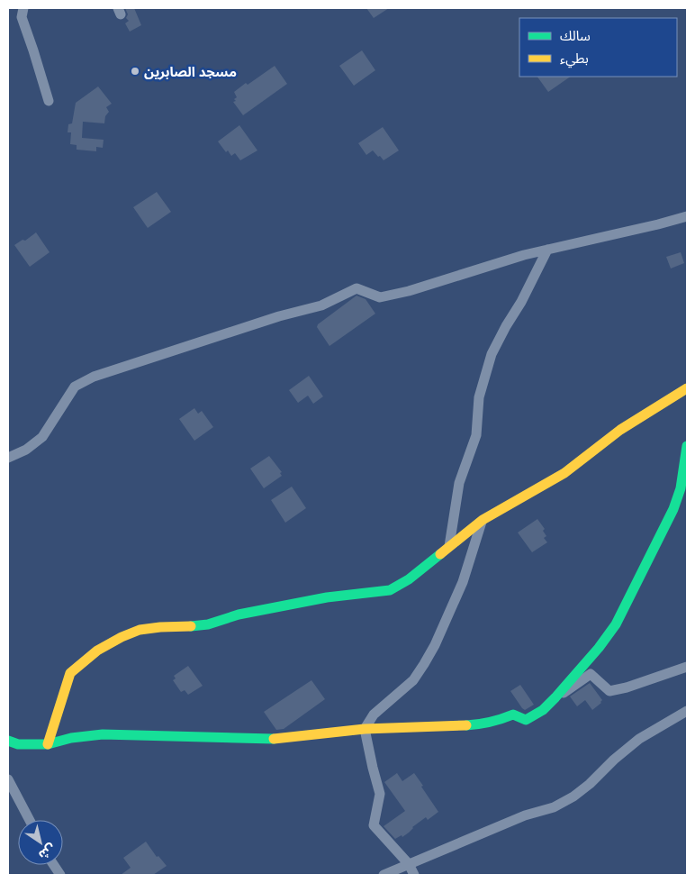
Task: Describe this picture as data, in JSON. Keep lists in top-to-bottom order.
{
  "places": ["مسجد الصابرين"],
  "legend": ["سالك", "بطيء"],
  "north": "bottom right"
}
